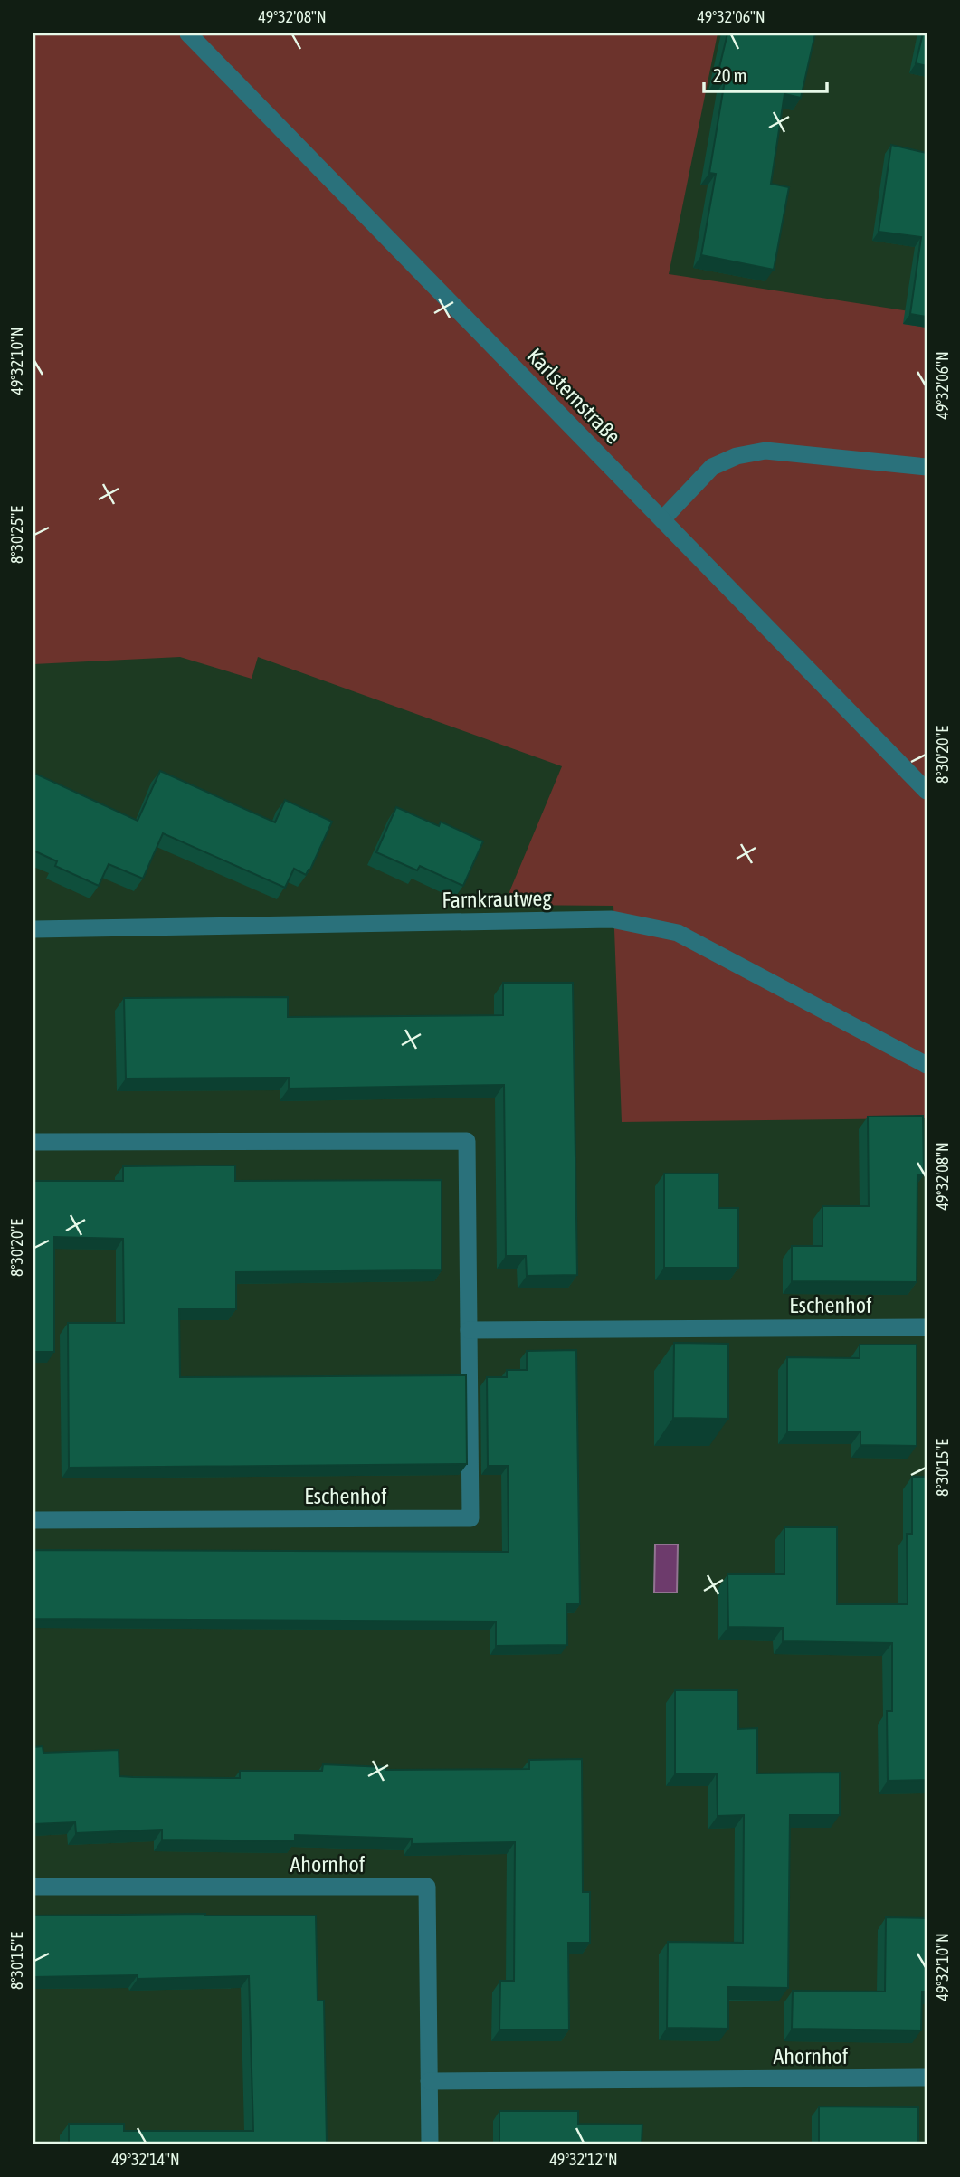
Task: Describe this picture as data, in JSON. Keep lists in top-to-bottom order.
{
  "streets": {
    "street": [
      "Karlsternstraße",
      "Farnkrautweg",
      "Eschenhof",
      "Ahornhof"
    ]
  },
  "scale_bar": "20 m",
  "coordinates": [
    "49°32'08\"N",
    "49°32'06\"N",
    "49°32'10\"N",
    "8°30'25\"E",
    "8°30'20\"E",
    "8°30'15\"E",
    "49°32'14\"N",
    "49°32'12\"N"
  ]
}
